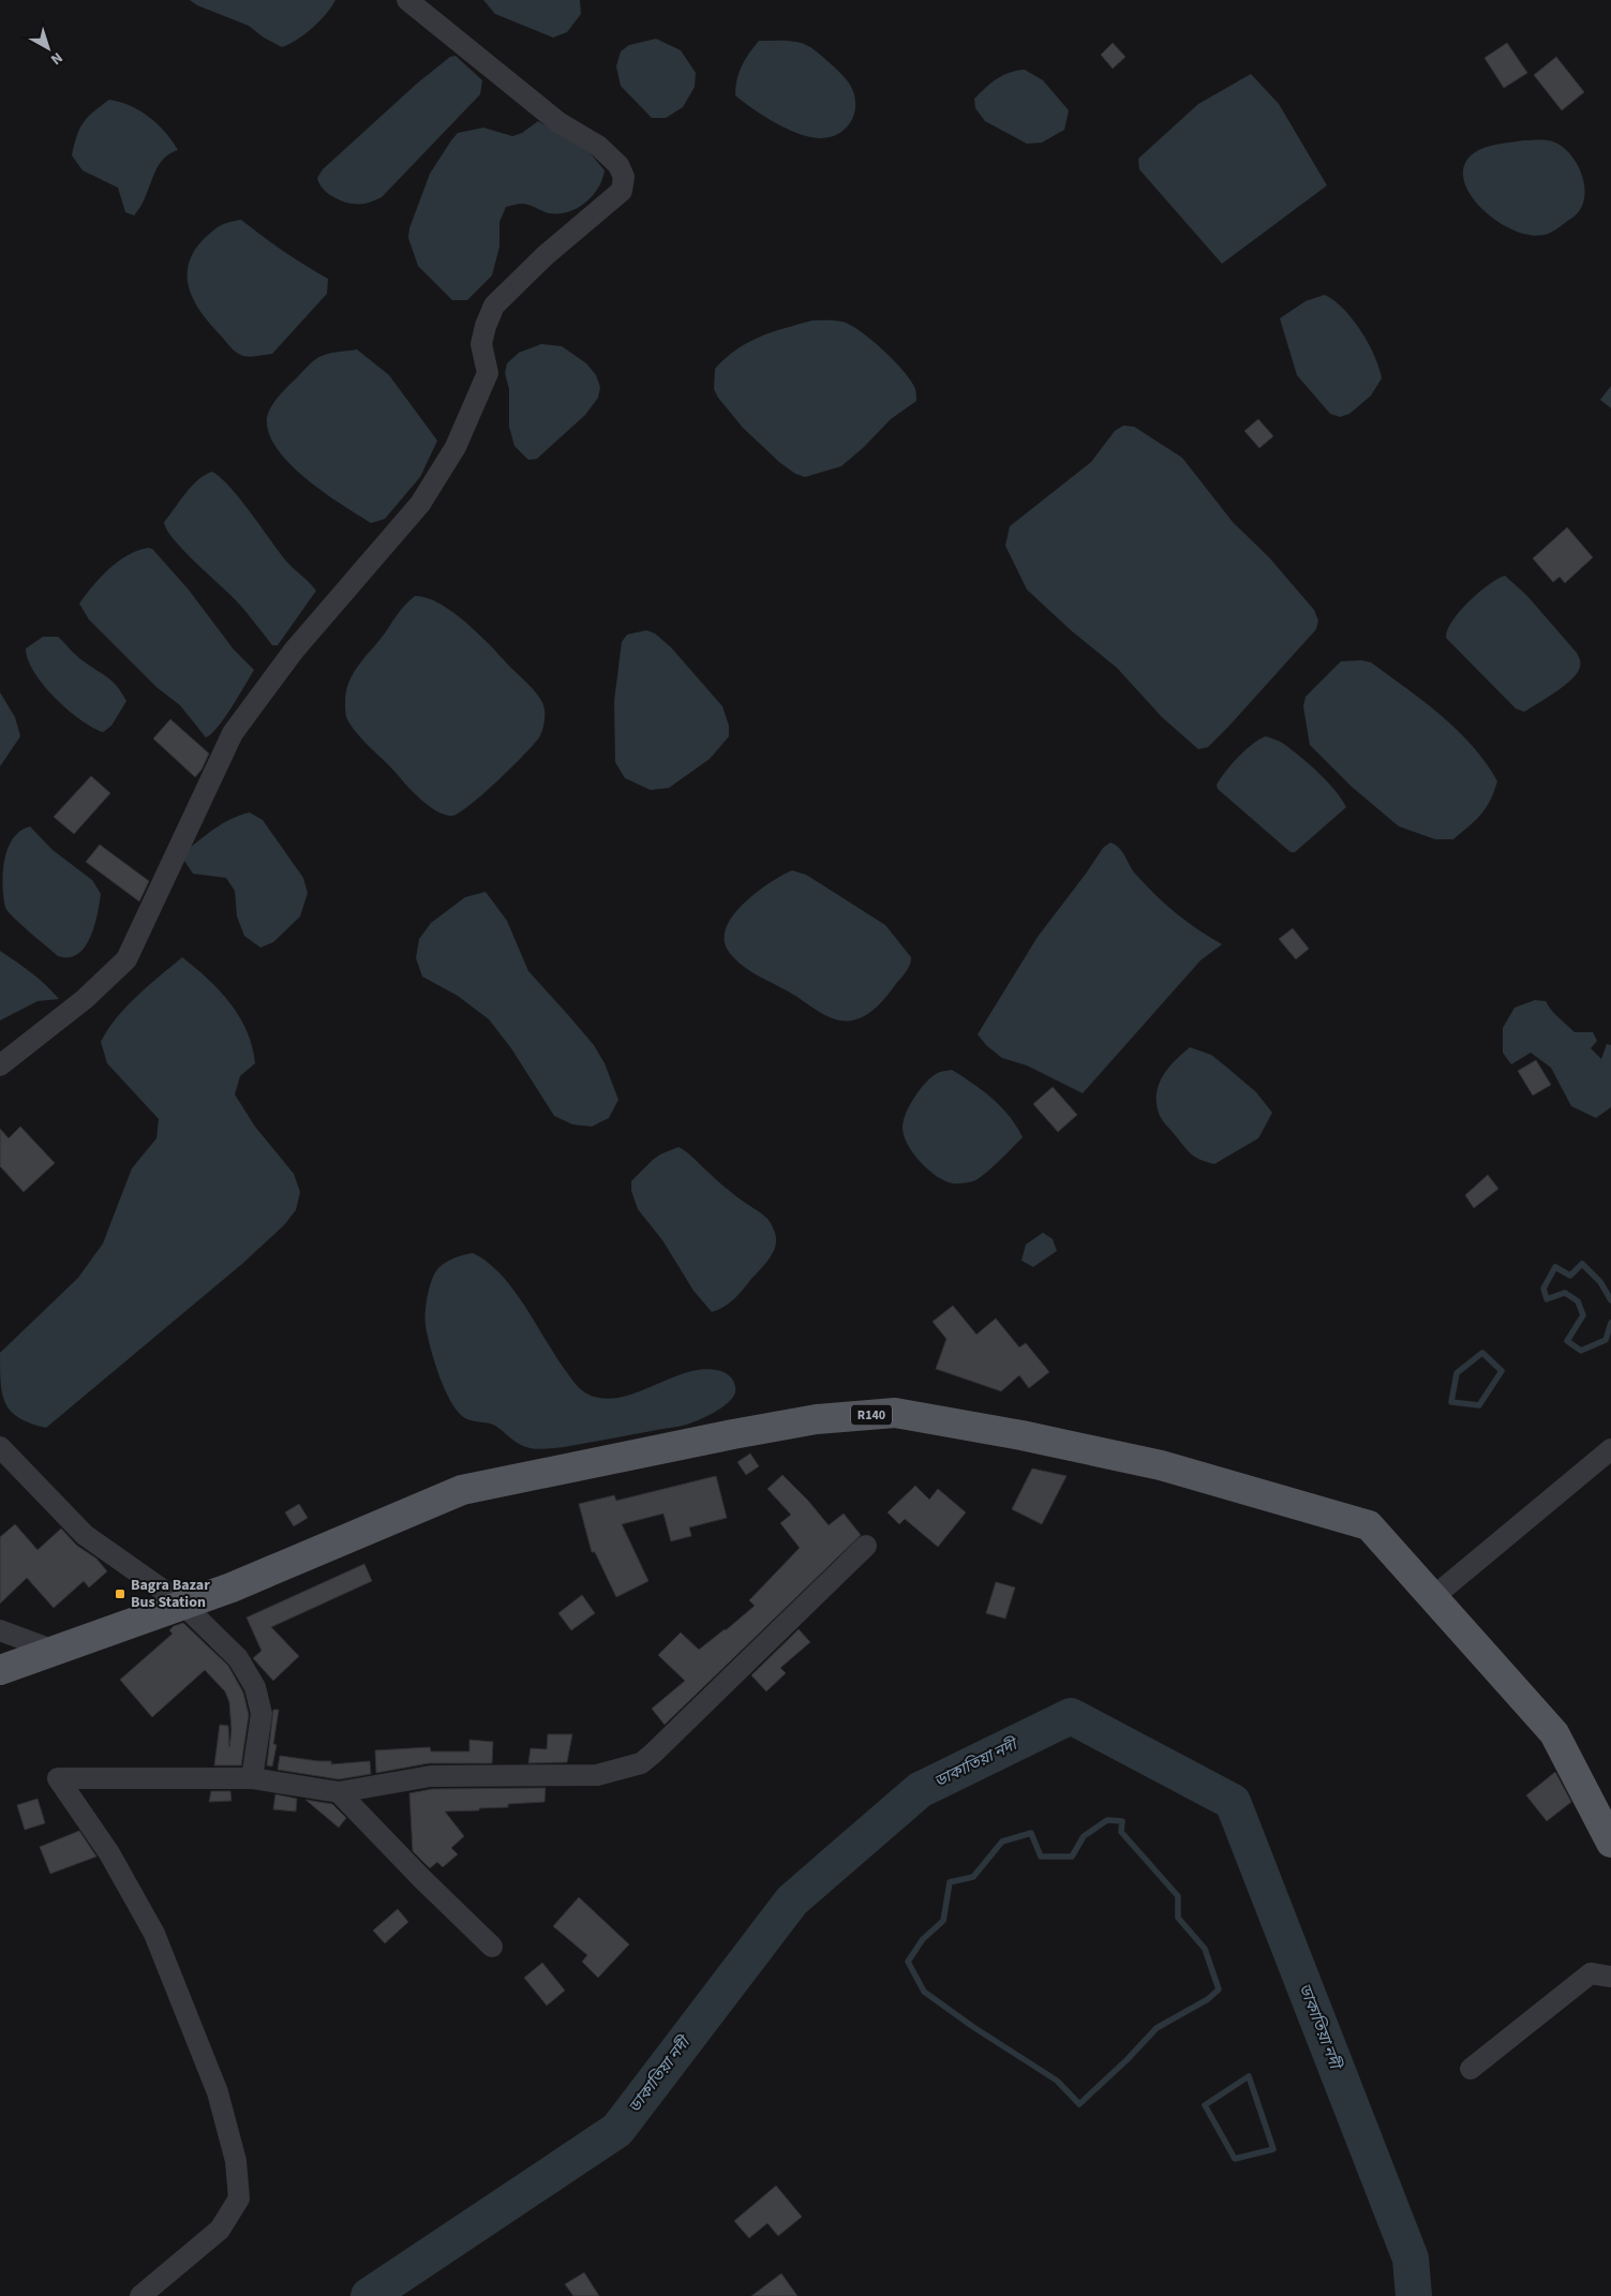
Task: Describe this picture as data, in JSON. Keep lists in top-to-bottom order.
{
  "streets": {
    "main road": ["R140"]
  },
  "water": ["ডাকাতিয়া নদী"],
  "places": {
    "transit": ["Bagra Bazar Bus Station"]
  },
  "north": "bottom right"
}
